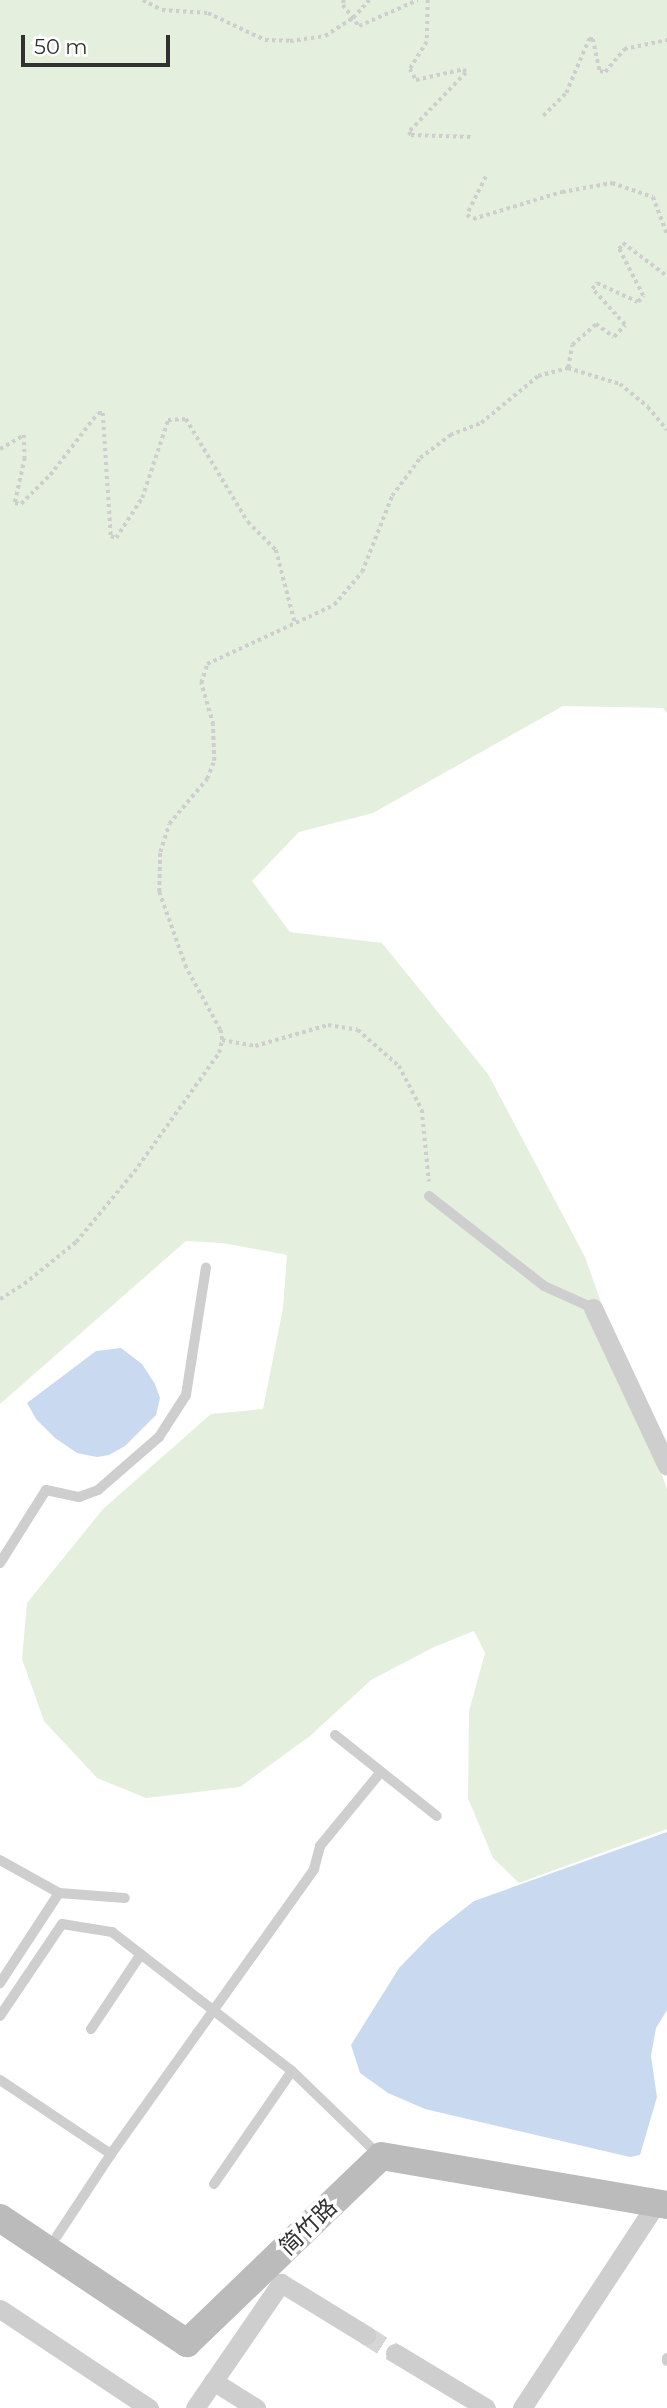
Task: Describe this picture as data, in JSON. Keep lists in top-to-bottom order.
{
  "streets": {
    "street": ["简竹路"]
  },
  "scale_bar": "50 m"
}
